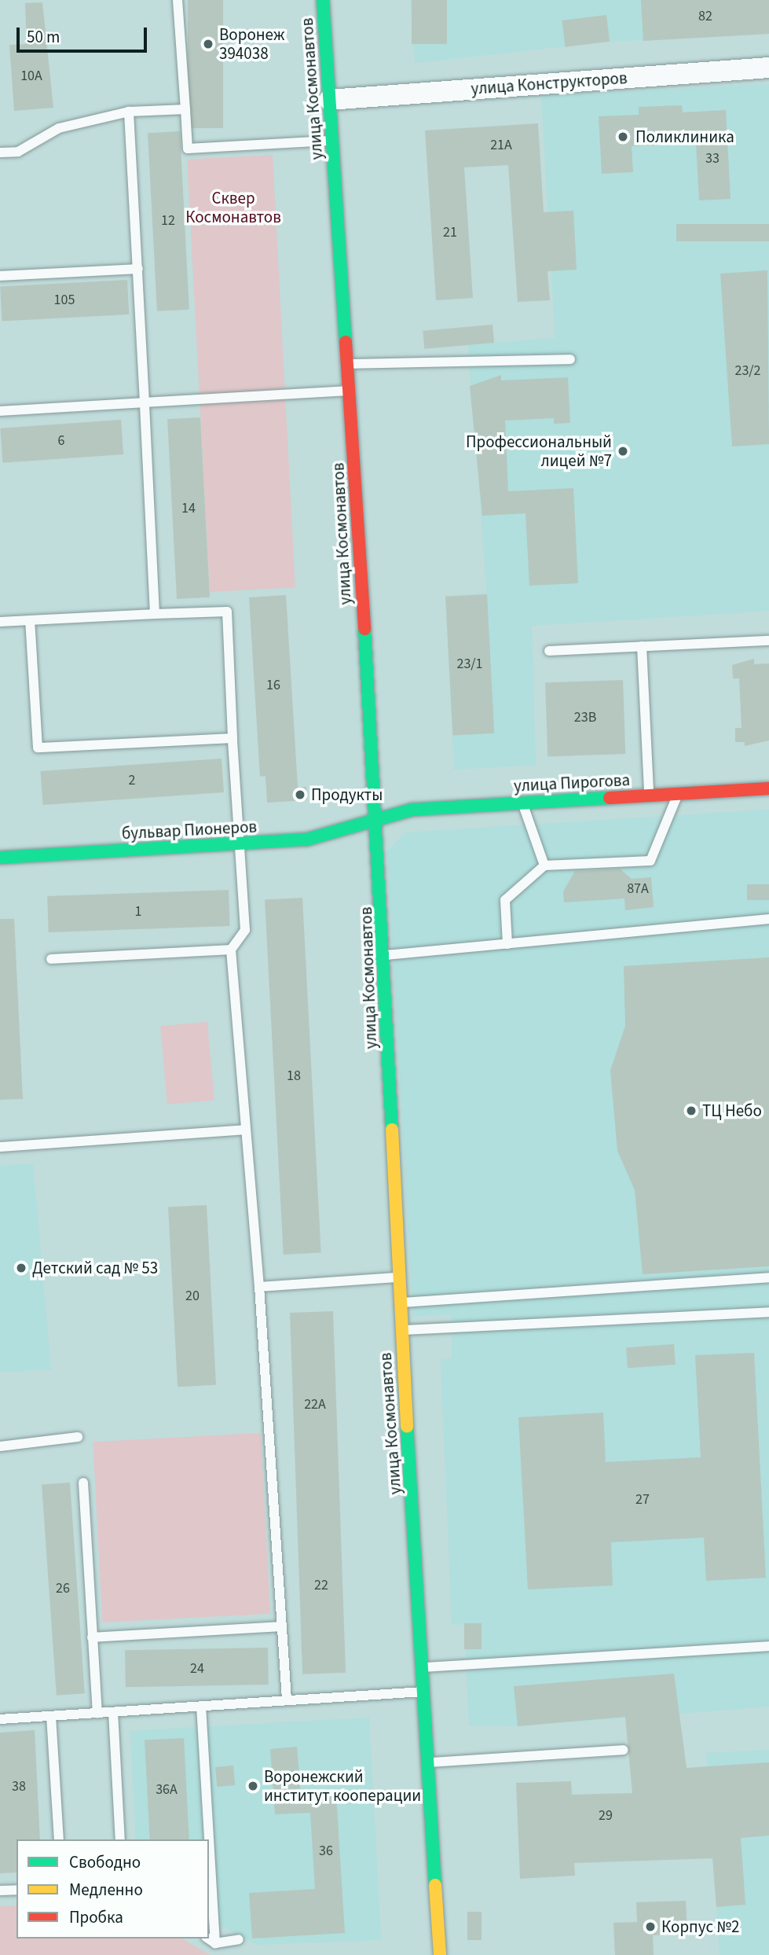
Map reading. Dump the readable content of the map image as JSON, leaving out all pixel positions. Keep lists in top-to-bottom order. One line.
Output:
{"streets":{"main road":["улица Космонавтов","улица Пирогова","бульвар Пионеров"],"street":["улица Конструкторов"]},"crossings":[["улица Конструкторов","улица Космонавтов"],["улица Космонавтов","улица Пирогова"],["улица Космонавтов","бульвар Пионеров"],["улица Пирогова","бульвар Пионеров"]],"parks":["Сквер Космонавтов"],"places":["Воронеж 394038","Поликлиника","Профессиональный лицей №7","Продукты","ТЦ Небо","Детский сад № 53","Воронежский институт кооперации","Корпус №2"],"house_numbers":["82","10А","21А","33","12","21","105","23/2","6","14","23/1","16","23В","2","87А","1","18","20","22А","27","22","26","24","38","36А","29","36"],"legend":["Свободно","Медленно","Пробка"],"scale_bar":"50 m"}
